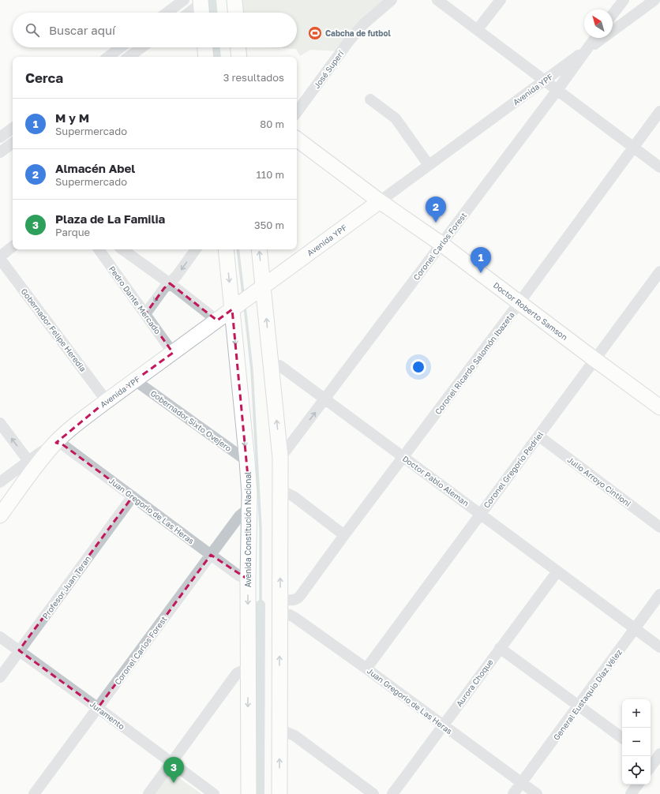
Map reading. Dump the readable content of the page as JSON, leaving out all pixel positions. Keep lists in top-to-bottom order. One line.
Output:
{"streets":{"main road":["Avenida YPF","Doctor Roberto Samson","Avenida Constitución Nacional"],"street":["José Superí","Coronel Carlos Forest","Pedro Dante Mercado","Gobernador Felipe Heredia","Coronel Ricardo Salomón Ibazeta","Gobernador Sixto Ovejero","Coronel Gregorio Pedriel","Doctor Pablo Aleman","Julio Arroyo Cintioni","Juan Gregorio de Las Heras","Profesor Juan Teran","Aurora Choque","General Eustaquio Díaz Vélez","Juramento"]},"crossings":[["Avenida YPF","Coronel Carlos Forest"],["Avenida YPF","Pedro Dante Mercado"],["Avenida YPF","Doctor Roberto Samson"],["Avenida YPF","Gobernador Felipe Heredia"],["Avenida YPF","Gobernador Sixto Ovejero"],["Avenida YPF","Juan Gregorio de Las Heras"],["Avenida YPF","Avenida Constitución Nacional"],["Coronel Carlos Forest","Doctor Roberto Samson"],["Coronel Carlos Forest","Doctor Pablo Aleman"],["Coronel Carlos Forest","Juan Gregorio de Las Heras"],["Coronel Carlos Forest","Avenida Constitución Nacional"],["Coronel Carlos Forest","Juramento"],["Doctor Roberto Samson","Coronel Ricardo Salomón Ibazeta"],["Doctor Roberto Samson","Coronel Gregorio Pedriel"],["Coronel Ricardo Salomón Ibazeta","Doctor Pablo Aleman"],["Coronel Ricardo Salomón Ibazeta","Juan Gregorio de Las Heras"],["Gobernador Sixto Ovejero","Avenida Constitución Nacional"],["Coronel Gregorio Pedriel","Doctor Pablo Aleman"],["Coronel Gregorio Pedriel","Julio Arroyo Cintioni"],["Coronel Gregorio Pedriel","Juan Gregorio de Las Heras"],["Doctor Pablo Aleman","Aurora Choque"],["Doctor Pablo Aleman","General Eustaquio Díaz Vélez"],["Juan Gregorio de Las Heras","Avenida Constitución Nacional"],["Juan Gregorio de Las Heras","Profesor Juan Teran"],["Juan Gregorio de Las Heras","Aurora Choque"],["Juan Gregorio de Las Heras","General Eustaquio Díaz Vélez"],["Profesor Juan Teran","Juramento"]],"places":{"sports":["Cabcha de futbol"]},"north":"top left","page":{"search":"Buscar aquí","heading":["Cerca","3 resultados"],"list":[{"mark":"1","name":"M y M","note":"Supermercado","value":"80 m"},{"mark":"2","name":"Almacén Abel","note":"Supermercado","value":"110 m"},{"mark":"3","name":"Plaza de La Familia","note":"Parque","value":"350 m"}],"pins":["2","1","3"],"map_buttons":["+","−"]}}
